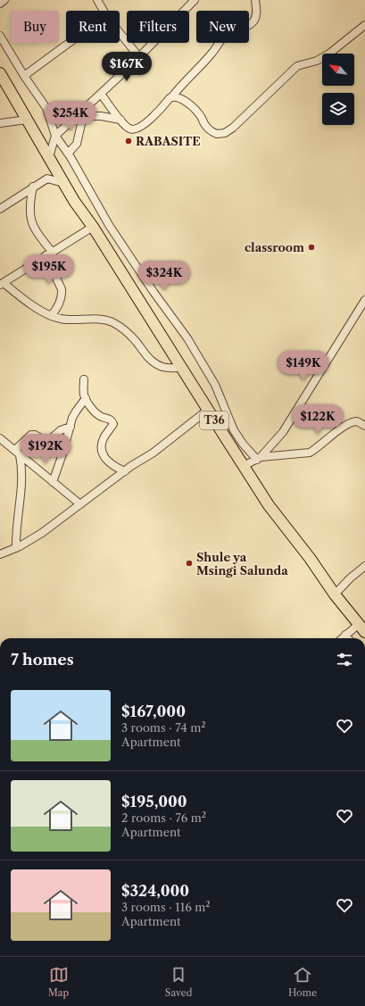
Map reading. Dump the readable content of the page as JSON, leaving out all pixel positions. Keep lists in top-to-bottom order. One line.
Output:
{"streets":{"highway":["T36"]},"places":["RABASITE","classroom","Shule ya Msingi Salunda"],"north":"top left","page":{"chip":["Buy","Rent","Filters","New"],"price":["$167K","$254K","$195K","$324K","$149K","$122K","$192K"],"heading":"7 homes","list":[{"name":"$167,000","note":"3 rooms · 74 m² · Apartment"},{"name":"$195,000","note":"2 rooms · 76 m² · Apartment"},{"name":"$324,000","note":"3 rooms · 116 m² · Apartment"}],"tabs":["Map","Saved","Home"]}}
